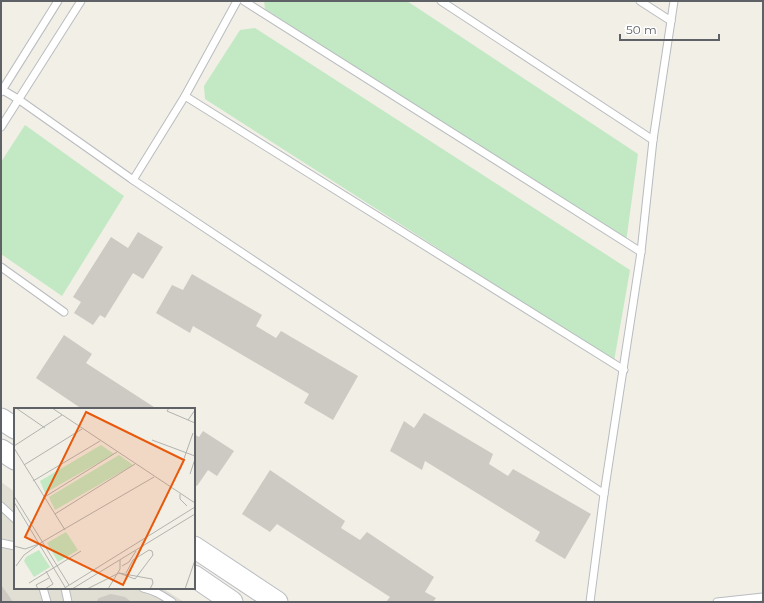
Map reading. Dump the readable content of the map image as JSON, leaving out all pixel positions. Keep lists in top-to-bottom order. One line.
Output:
{"scale_bar":"50 m"}
